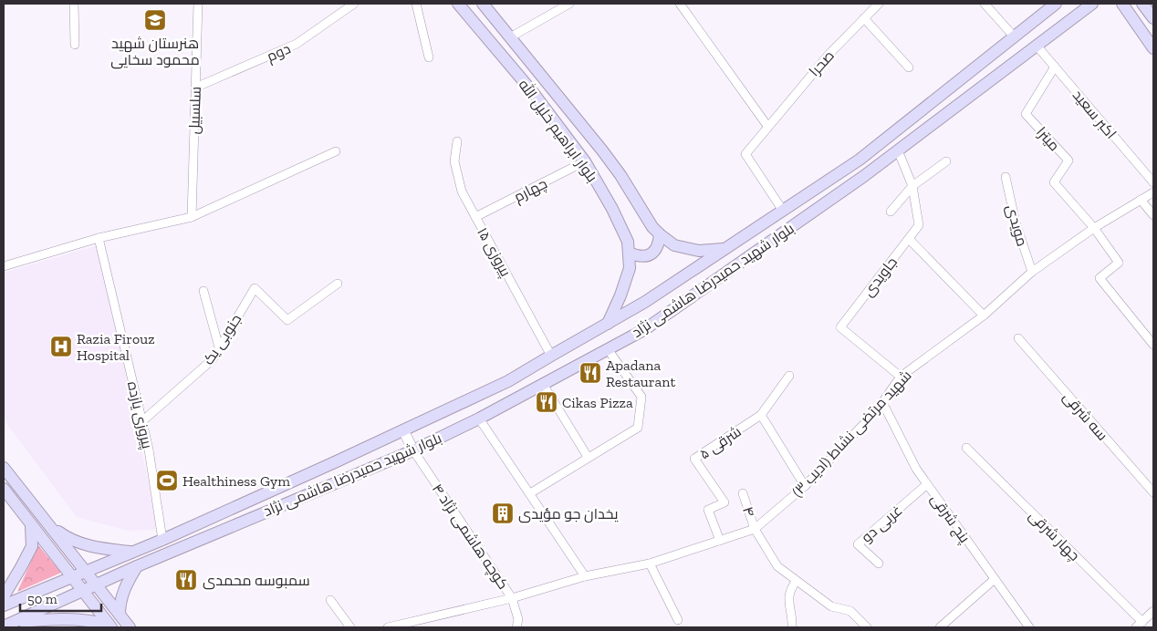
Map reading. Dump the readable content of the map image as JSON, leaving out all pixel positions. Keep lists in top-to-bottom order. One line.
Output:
{"streets":{"main road":["بلوار ابراهیم خلیل الله","بلوار شهید حمیدرضا هاشمی نژاد"],"street":["دوم","صحرا","سلسبیل","اکبر سعید","میترا","چهارم","مویدی","پیروزی ۱۵","جاویدی","جنوبی یک","پیروزی یازده","سه شرقی","شهید مرتضی نشاط (ادیب ۳)","۵ شرقی","۴","پنج شرقی","غربی دو","چهار شرقی","کوچه هاشمی نژاد ۴"]},"crossings":[["دوم","سلسبیل"],["صحرا","بلوار شهید حمیدرضا هاشمی نژاد"],["اکبر سعید","میترا"],["اکبر سعید","بلوار شهید حمیدرضا هاشمی نژاد"],["بلوار ابراهیم خلیل الله","چهارم"],["بلوار ابراهیم خلیل الله","بلوار شهید حمیدرضا هاشمی نژاد"],["میترا","شهید مرتضی نشاط (ادیب ۳)"],["چهارم","پیروزی ۱۵"],["مویدی","شهید مرتضی نشاط (ادیب ۳)"],["پیروزی ۱۵","بلوار شهید حمیدرضا هاشمی نژاد"],["جاویدی","بلوار شهید حمیدرضا هاشمی نژاد"],["جاویدی","شهید مرتضی نشاط (ادیب ۳)"],["بلوار شهید حمیدرضا هاشمی نژاد","پیروزی یازده"],["بلوار شهید حمیدرضا هاشمی نژاد","کوچه هاشمی نژاد ۴"],["جنوبی یک","پیروزی یازده"],["شهید مرتضی نشاط (ادیب ۳)","۵ شرقی"],["شهید مرتضی نشاط (ادیب ۳)","۴"],["شهید مرتضی نشاط (ادیب ۳)","پنج شرقی"],["شهید مرتضی نشاط (ادیب ۳)","کوچه هاشمی نژاد ۴"],["پنج شرقی","غربی دو"]],"places":{"school or university":["هنرستان شهید محمود سخایی"],"hospital":["Razia Firouz Hospital"],"restaurant":["Apadana Restaurant","Cikas Pizza","سمبوسه محمدی"],"sports":["Healthiness Gym"],"building":["یخدان جو مؤیدی"]},"scale_bar":"50 m"}
